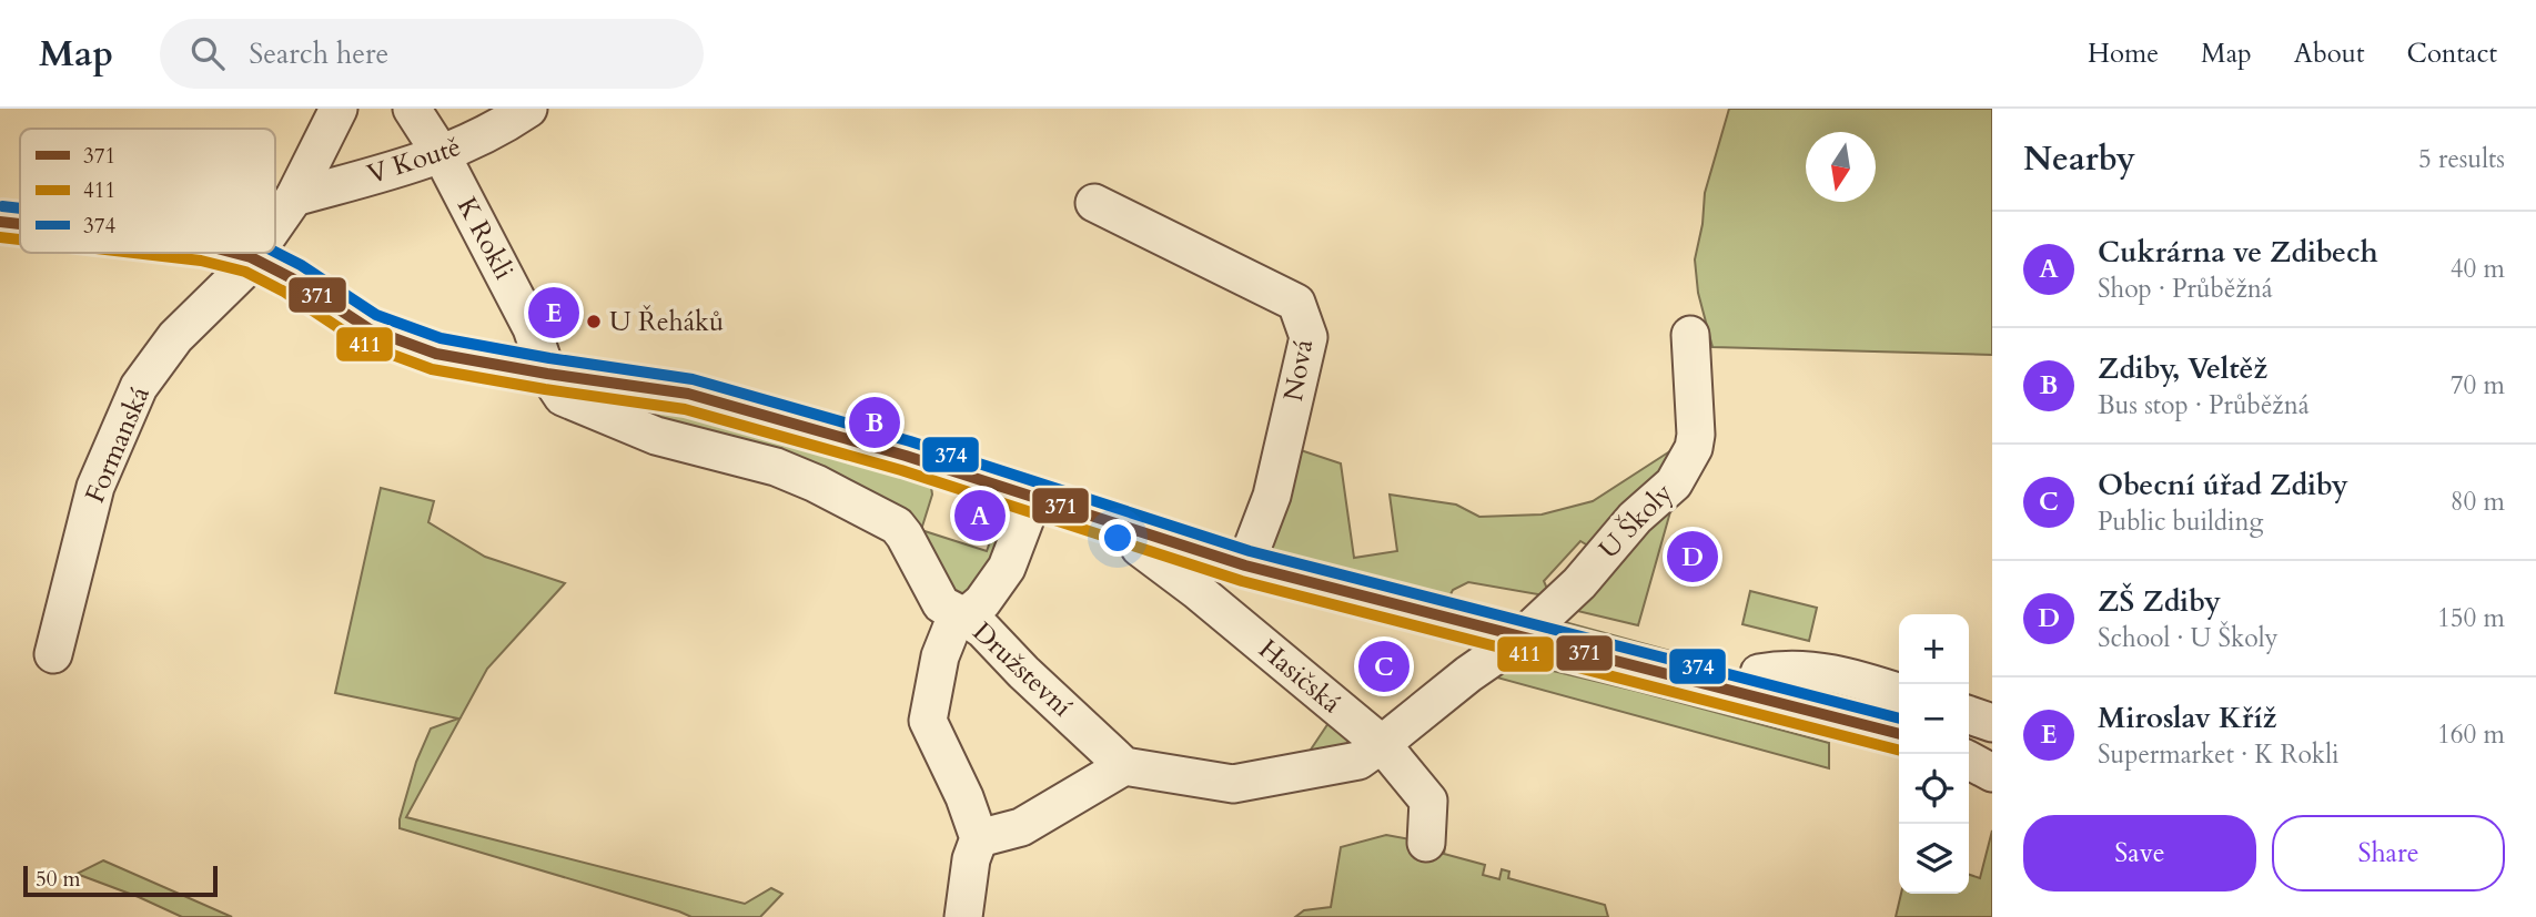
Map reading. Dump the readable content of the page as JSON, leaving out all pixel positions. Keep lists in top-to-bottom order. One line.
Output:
{"streets":{"street":["V Koutě","K Rokli","Nová","Formanská","U Školy","Družstevní","Hasičská"]},"crossings":[["V Koutě","K Rokli"],["V Koutě","Formanská"],["K Rokli","Družstevní"]],"places":["U Řeháků"],"lines":["transit line 374","transit line 371","transit line 411"],"legend":["371","411","374"],"scale_bar":"50 m","north":"bottom","page":{"header":"Map","search":"Search here","nav":["Home","Map","About","Contact"],"heading":["Nearby","5 results"],"list":[{"mark":"A","name":"Cukrárna ve Zdibech","note":"Shop · Průběžná","value":"40 m"},{"mark":"B","name":"Zdiby, Veltěž","note":"Bus stop · Průběžná","value":"70 m"},{"mark":"C","name":"Obecní úřad Zdiby","note":"Public building","value":"80 m"},{"mark":"D","name":"ZŠ Zdiby","note":"School · U Školy","value":"150 m"},{"mark":"E","name":"Miroslav Kříž","note":"Supermarket · K Rokli","value":"160 m"}],"pins":["E","B","A","D","C"],"map_buttons":["+","−"],"buttons":["Save","Share"],"scale":"50 m"}}
